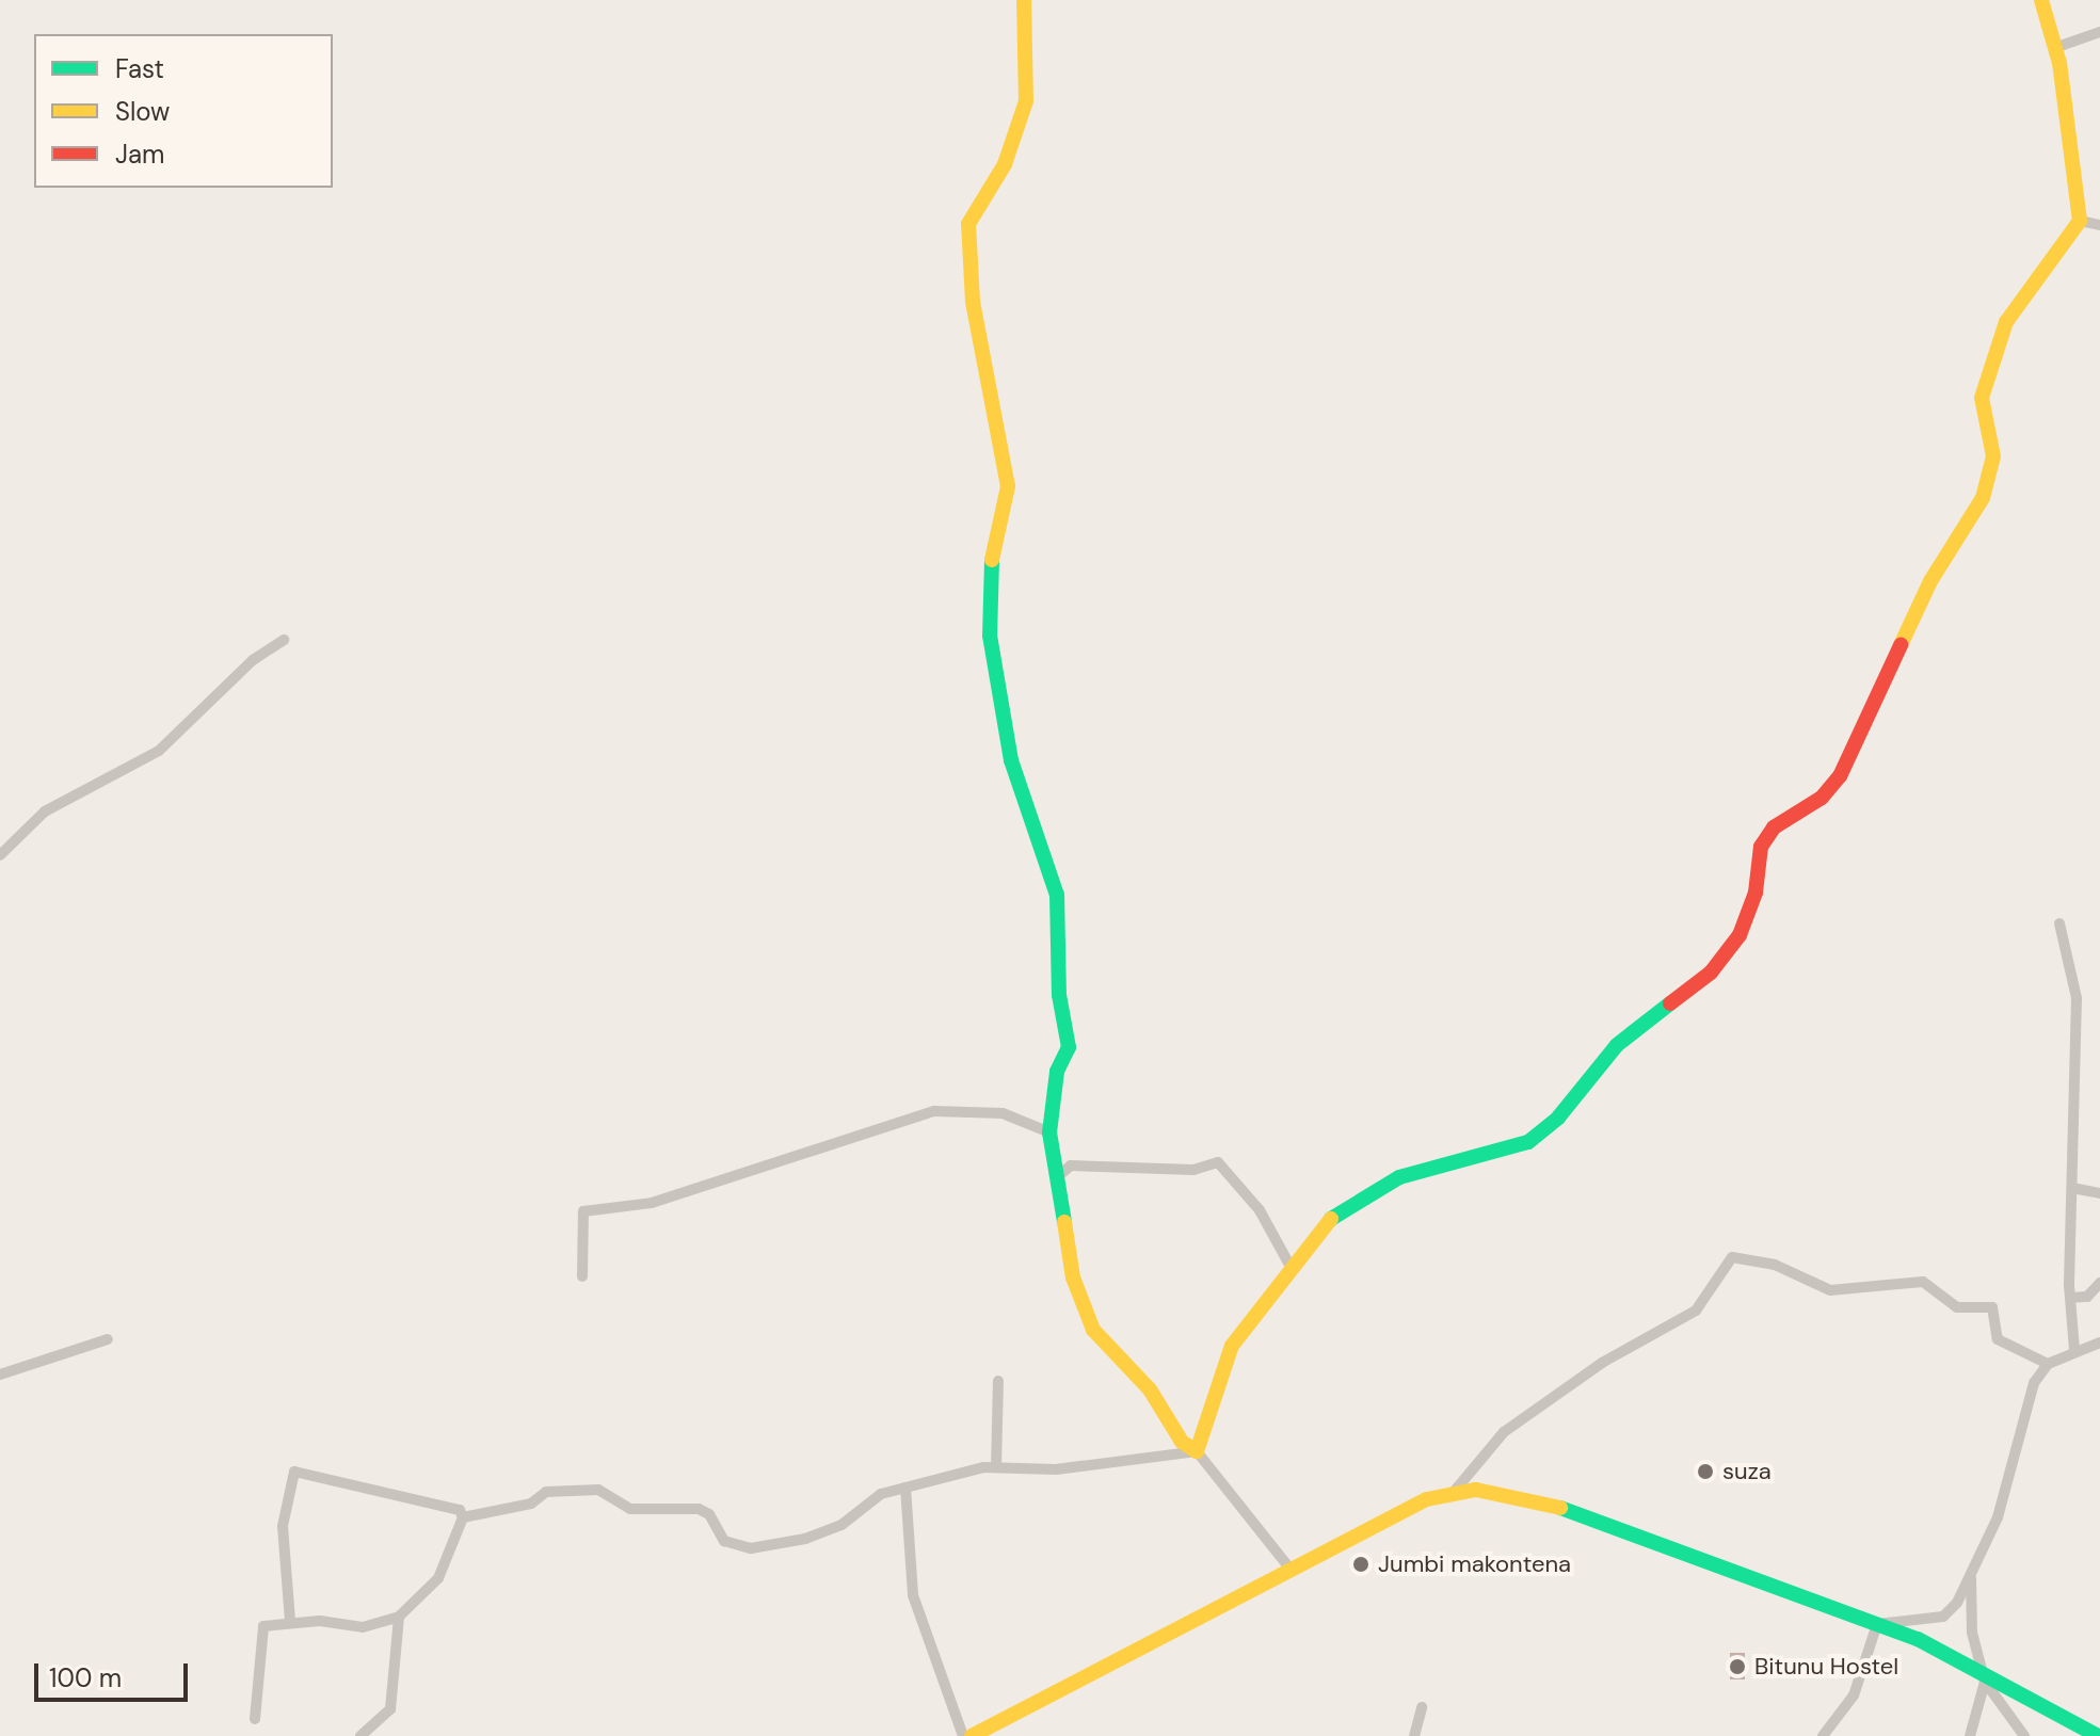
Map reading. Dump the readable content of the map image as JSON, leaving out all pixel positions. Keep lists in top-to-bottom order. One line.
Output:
{"places":["suza","Jumbi makontena","Bitunu Hostel"],"legend":["Fast","Slow","Jam"],"scale_bar":"100 m"}
